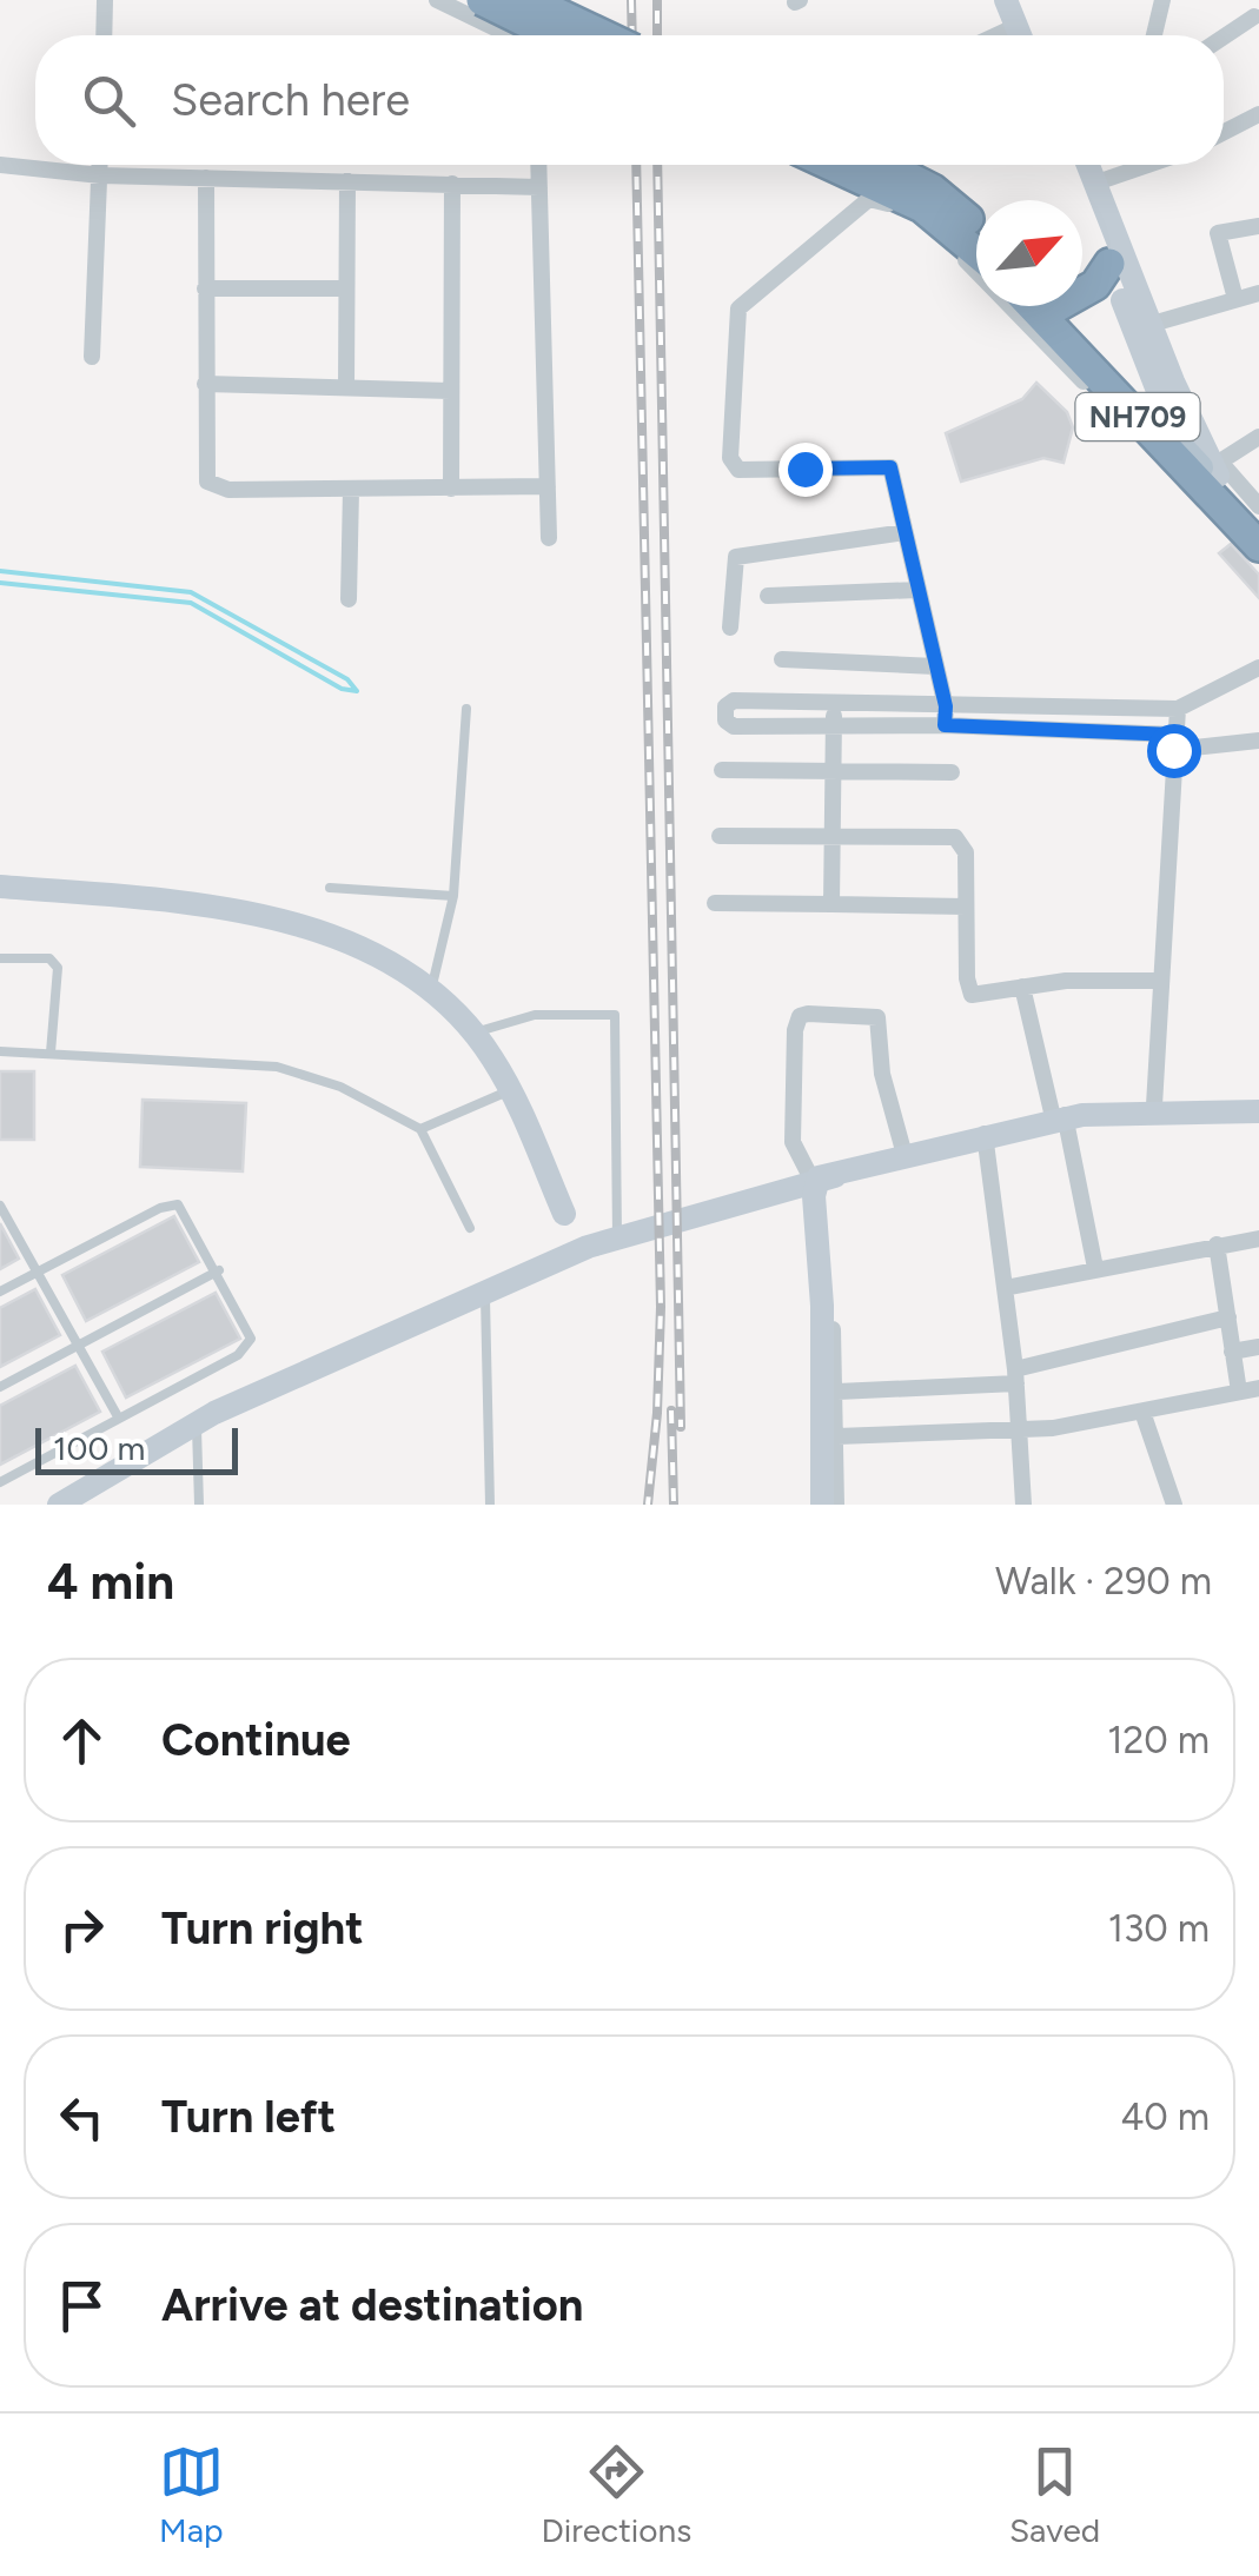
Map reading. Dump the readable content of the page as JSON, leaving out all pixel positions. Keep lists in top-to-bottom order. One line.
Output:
{"streets":{"highway":["NH709"]},"scale_bar":"100 m","north":"top right","page":{"search":"Search here","scale":"100 m","heading":["4 min","Walk · 290 m"],"list":[["Continue","120 m"],["Turn right","130 m"],["Turn left","40 m"],"Arrive at destination"],"nav":["Map","Directions","Saved"]}}
